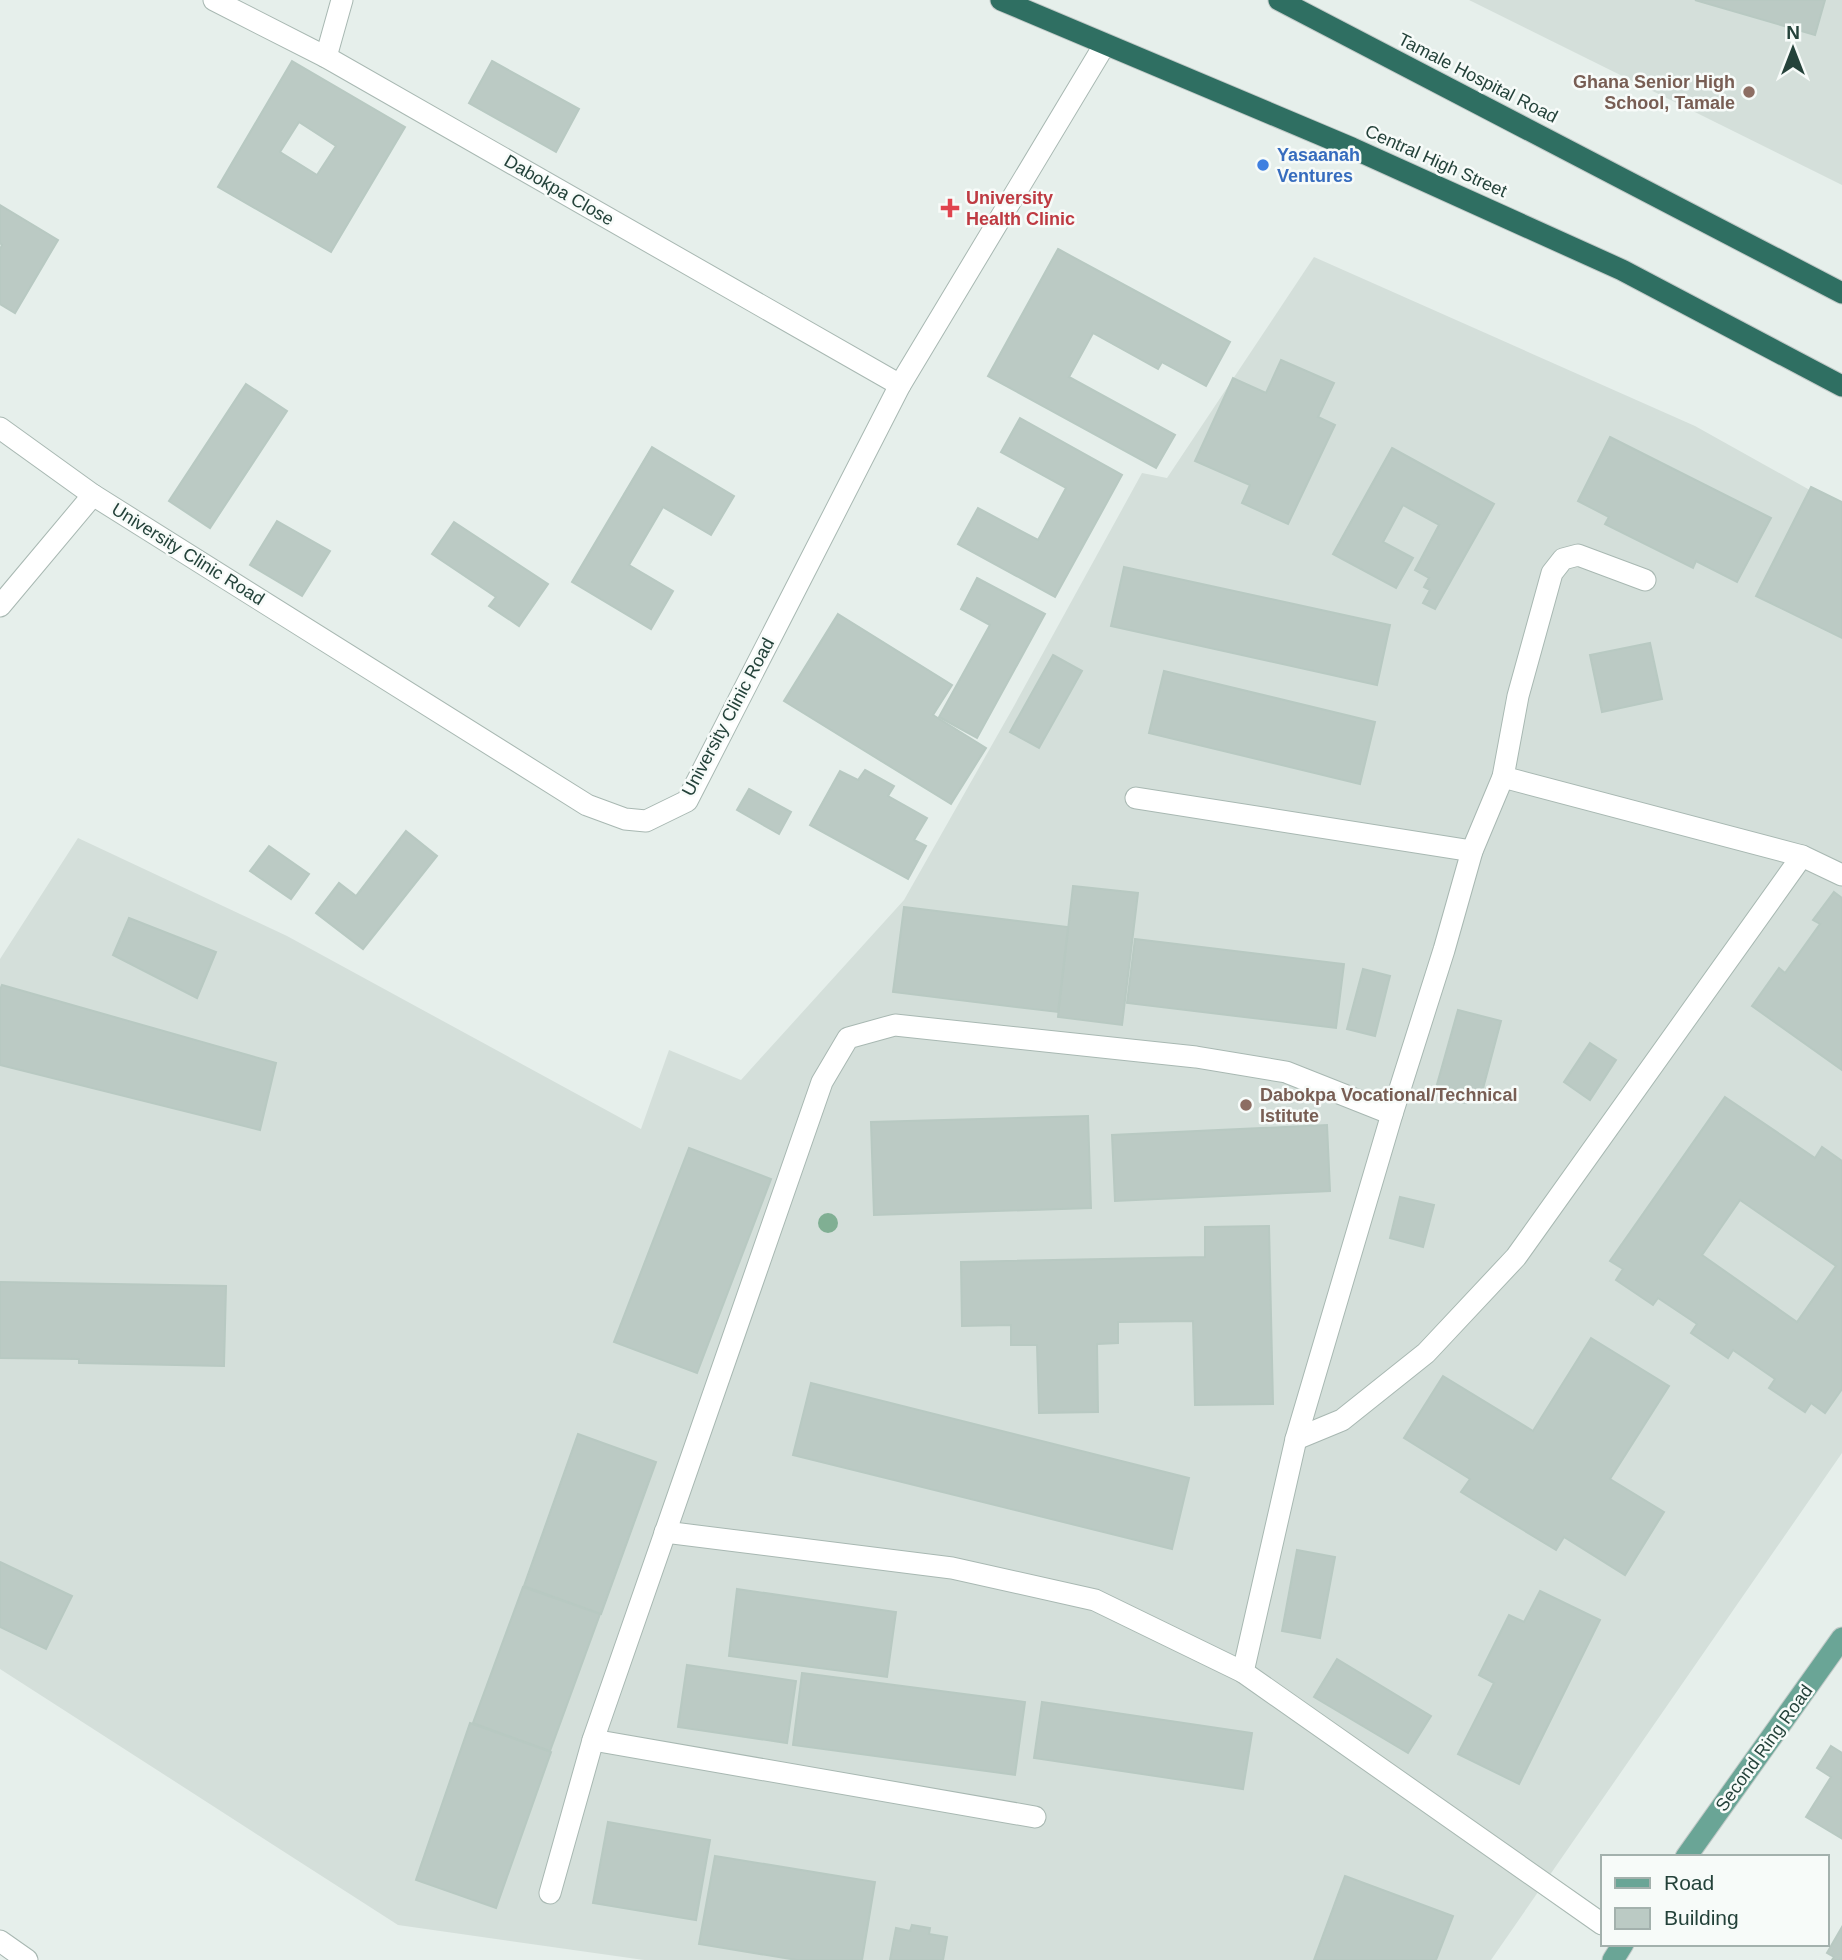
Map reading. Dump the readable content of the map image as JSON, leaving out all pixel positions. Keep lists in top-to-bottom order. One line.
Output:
{"streets":{"highway":["Tamale Hospital Road","Central High Street"],"main road":["Second Ring Road"],"street":["Dabokpa Close","University Clinic Road"]},"crossings":[["Central High Street","University Clinic Road"],["Dabokpa Close","University Clinic Road"]],"places":{"other":["Ghana Senior High School, Tamale","Yasaanah Ventures","Dabokpa Vocational/Technical Istitute"],"health":["University Health Clinic"]},"legend":["Road","Building"],"north":"top"}
